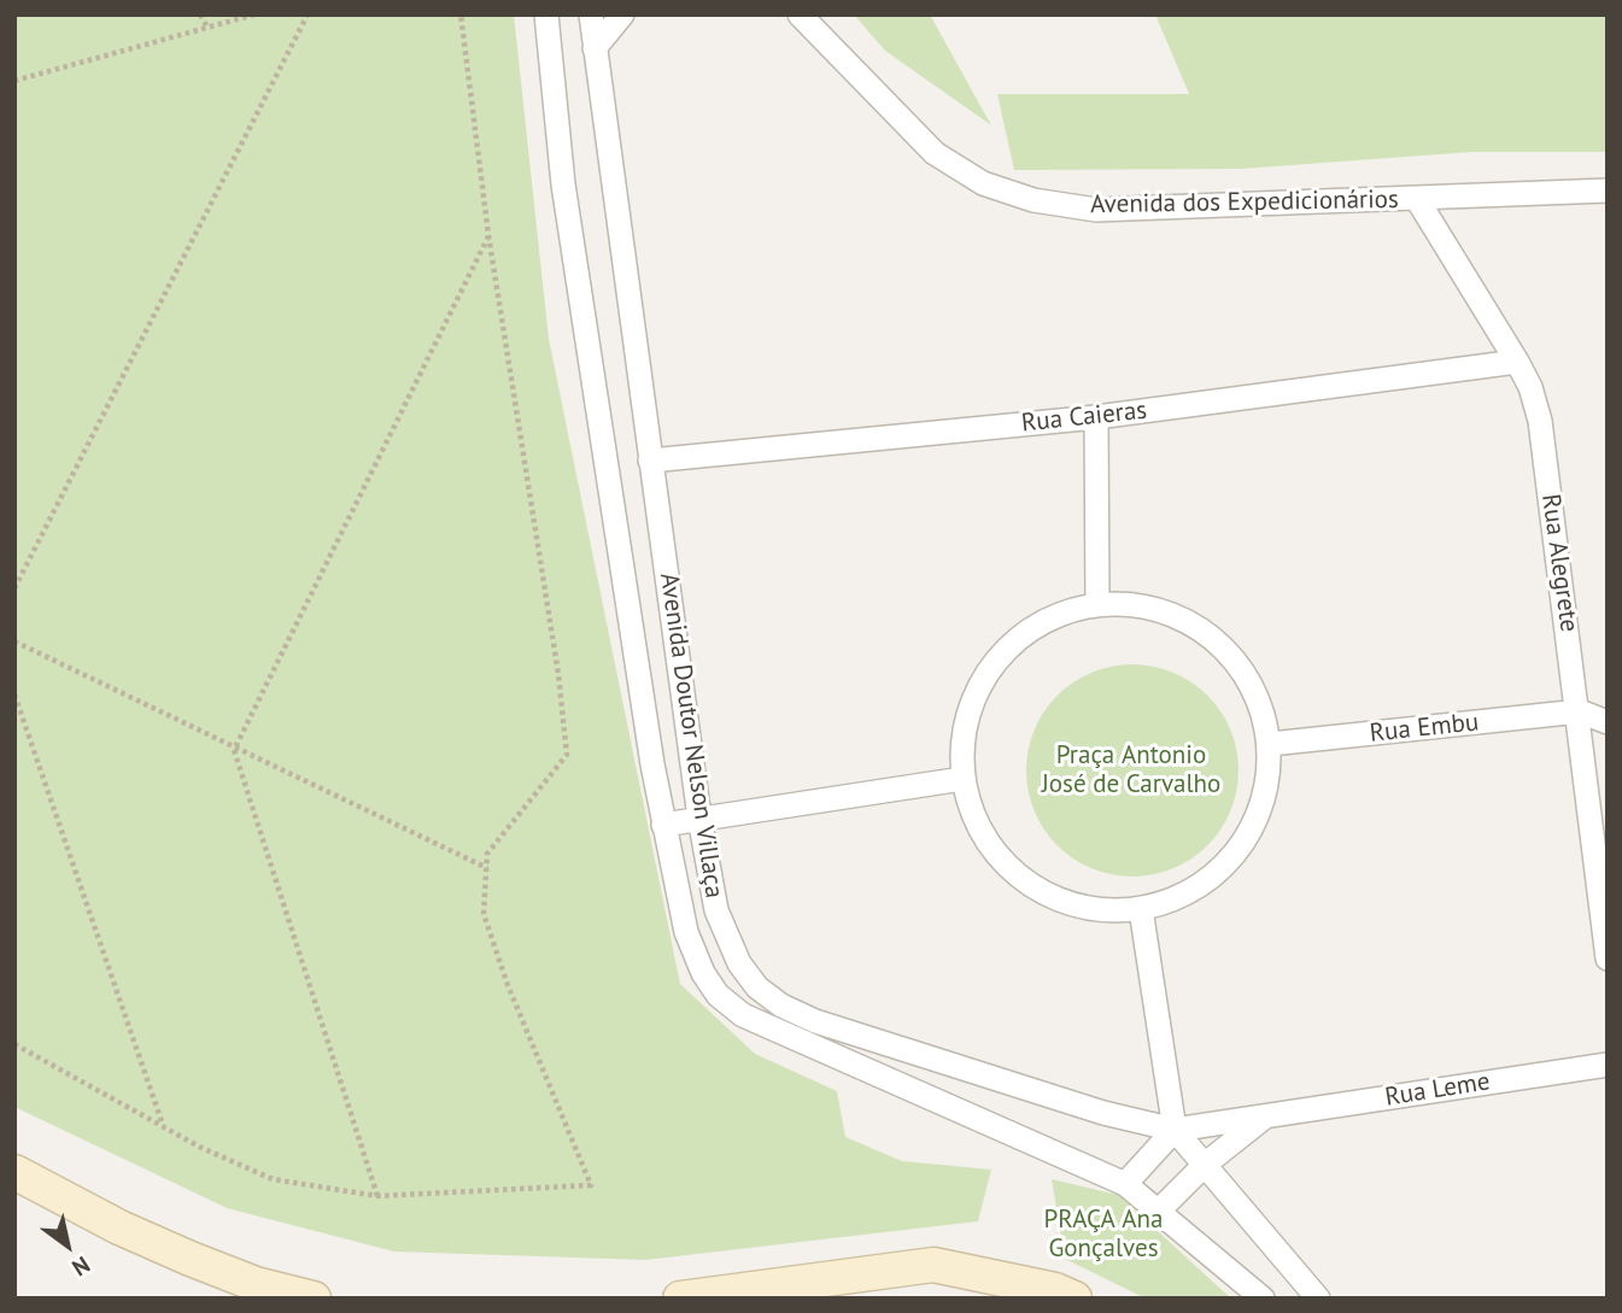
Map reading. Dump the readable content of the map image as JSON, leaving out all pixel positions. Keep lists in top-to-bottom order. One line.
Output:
{"streets":{"street":["Avenida dos Expedicionários","Rua Caieras","Rua Alegrete","Rua Embu","Avenida Doutor Nelson Villaça","Rua Leme"]},"crossings":[["Avenida dos Expedicionários","Rua Alegrete"],["Rua Caieras","Rua Alegrete"],["Rua Caieras","Avenida Doutor Nelson Villaça"],["Rua Alegrete","Rua Embu"],["Avenida Doutor Nelson Villaça","Rua Leme"]],"parks":["Praça Antonio José de Carvalho","PRAÇA Ana Gonçalves"],"north":"bottom right"}
